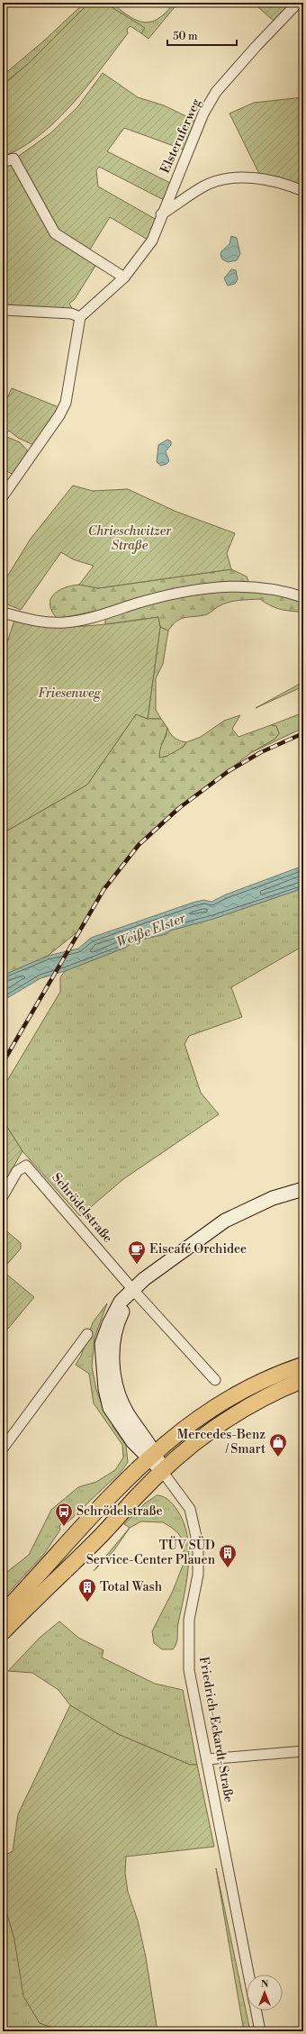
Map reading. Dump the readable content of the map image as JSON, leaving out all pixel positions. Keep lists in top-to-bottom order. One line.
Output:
{"streets":{"street":["Elsteruferweg","Schrödelstraße","Friedrich-Eckardt-Straße"]},"water":["Weiße Elster"],"parks":["Chrieschwitzer Straße","Friesenweg"],"places":{"cafe":["Eiscafé Orchidee"],"shop":["Mercedes-Benz / Smart"],"bus stop":["Schrödelstraße"],"building":["TÜV SÜD Service-Center Plauen","Total Wash"]},"scale_bar":"50 m","north":"top"}
